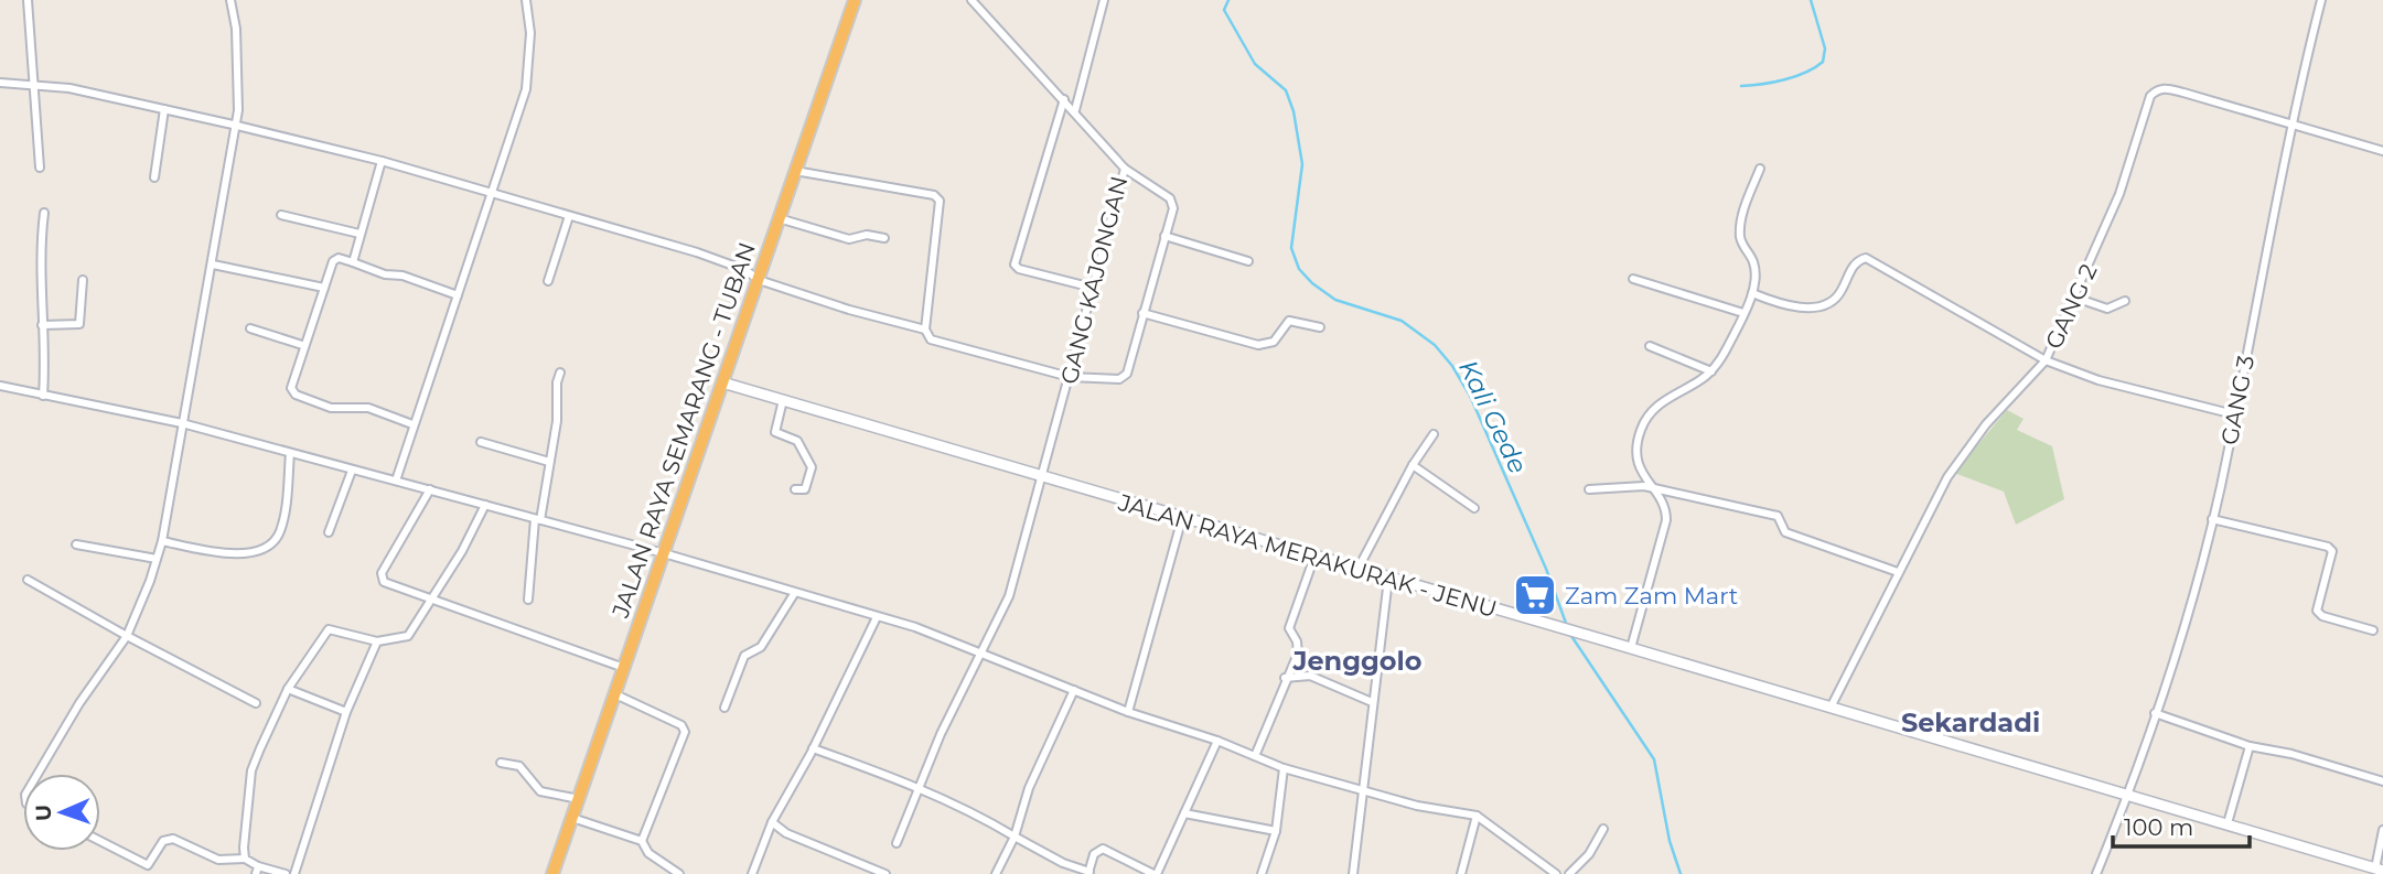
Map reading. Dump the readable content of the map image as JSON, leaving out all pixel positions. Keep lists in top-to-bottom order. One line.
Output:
{"streets":{"highway":["JALAN RAYA SEMARANG - TUBAN"],"main road":["JALAN RAYA MERAKURAK - JENU"],"street":["GANG KAJONGAN","GANG 2","GANG 3"]},"crossings":[["GANG KAJONGAN","JALAN RAYA MERAKURAK - JENU"],["GANG 2","GANG 3"],["GANG 2","JALAN RAYA MERAKURAK - JENU"],["GANG 3","JALAN RAYA MERAKURAK - JENU"],["JALAN RAYA SEMARANG - TUBAN","JALAN RAYA MERAKURAK - JENU"]],"districts":["Jenggolo","Sekardadi"],"water":["Kali Gede"],"places":{"supermarket":["Zam Zam Mart"]},"scale_bar":"100 m","north":"left"}
